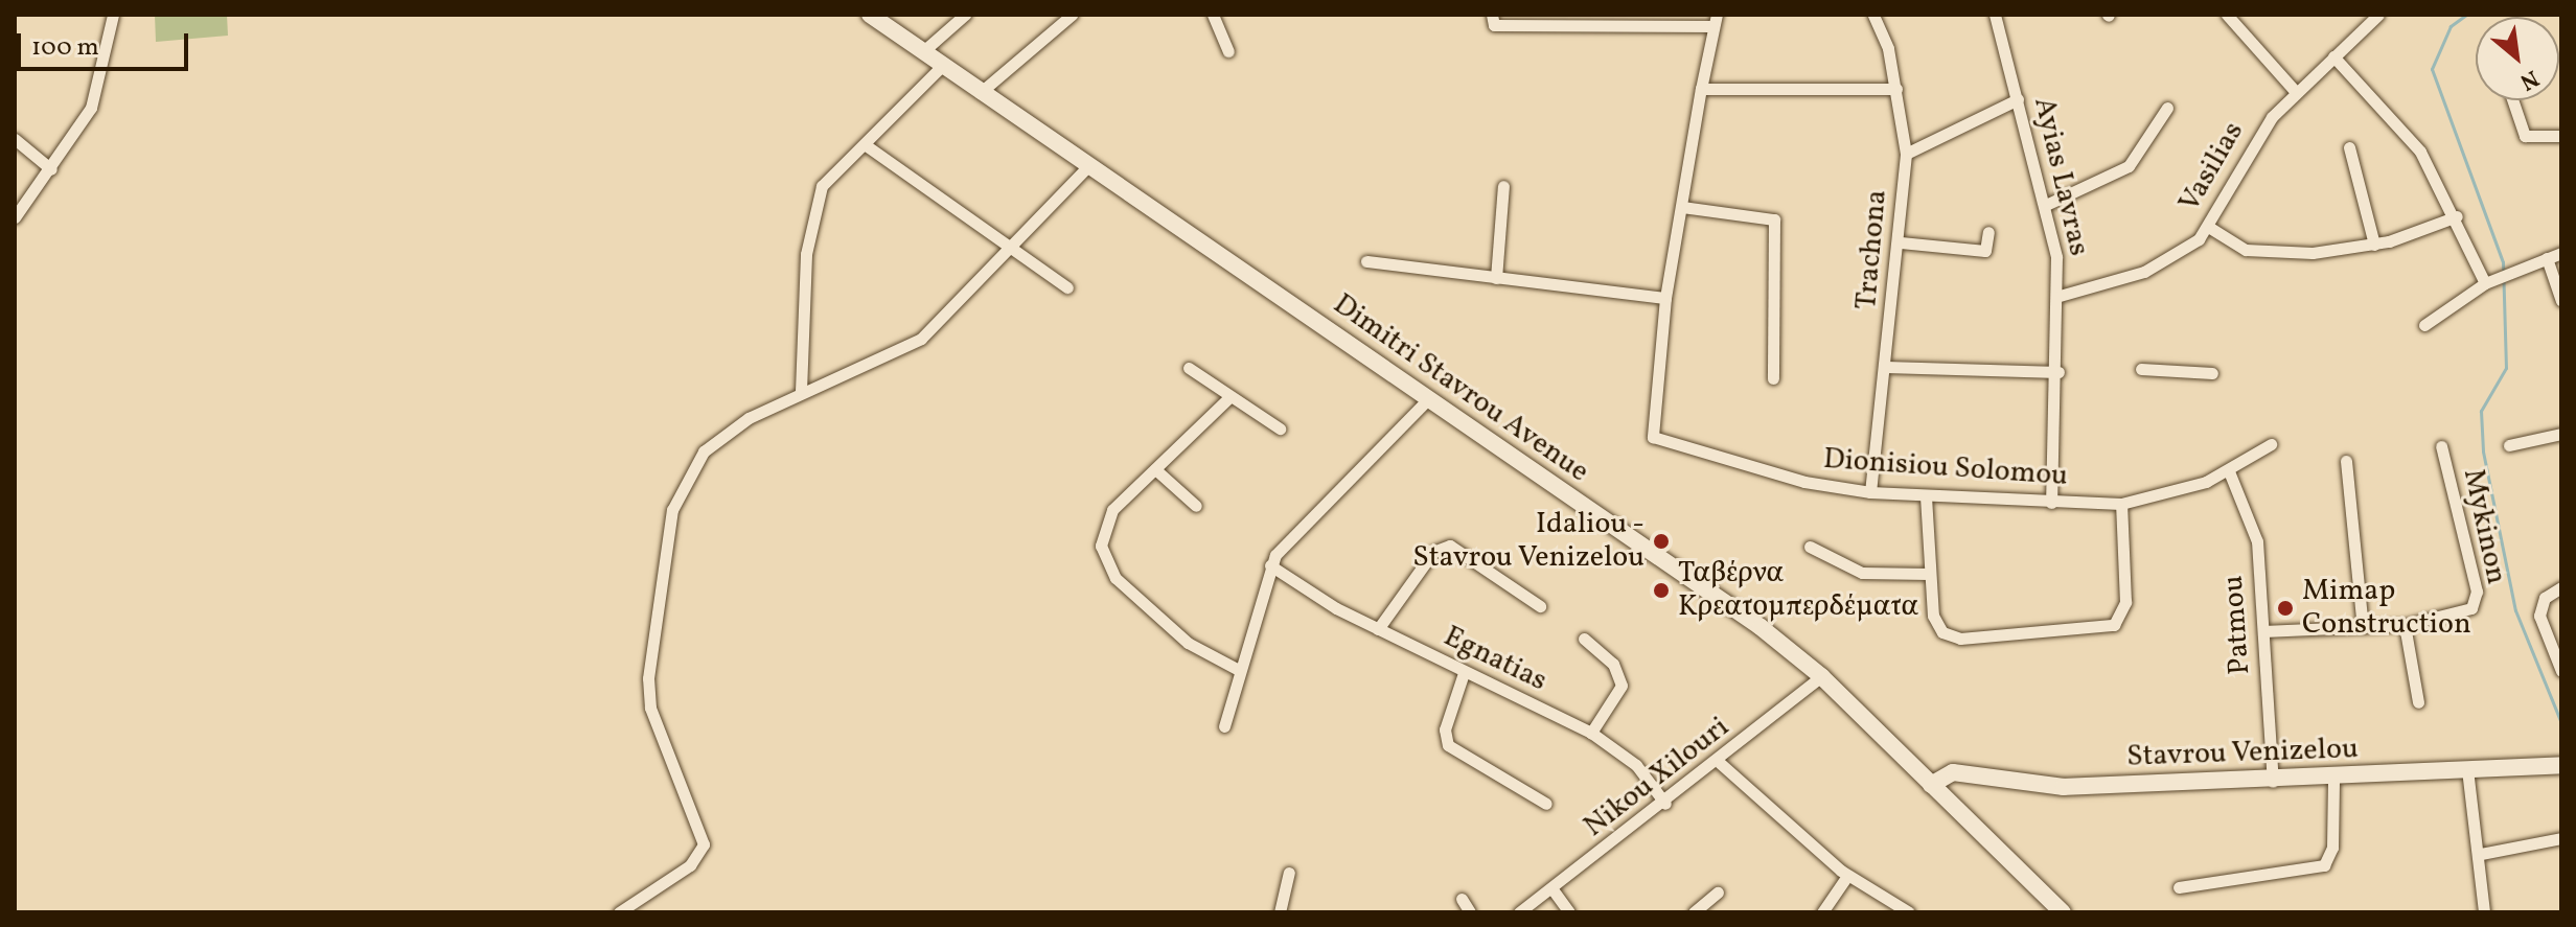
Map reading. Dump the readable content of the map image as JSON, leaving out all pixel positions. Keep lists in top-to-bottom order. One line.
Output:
{"streets":{"main road":["Dimitri Stavrou Avenue","Stavrou Venizelou"],"street":["Vasilias","Ayias Lavras","Trachona","Dionisiou Solomou","Mykinon","Patmou","Egnatias","Nikou Xilouri"]},"crossings":[["Vasilias","Ayias Lavras"],["Ayias Lavras","Dionisiou Solomou"],["Trachona","Dionisiou Solomou"],["Dimitri Stavrou Avenue","Stavrou Venizelou"],["Dimitri Stavrou Avenue","Nikou Xilouri"],["Dionisiou Solomou","Patmou"],["Mykinon","Patmou"],["Patmou","Stavrou Venizelou"],["Egnatias","Nikou Xilouri"]],"places":["Idaliou - Stavrou Venizelou","Ταβέρνα Κρεατομπερδέματα","Mimap Construction"],"scale_bar":"100 m","north":"bottom right"}
